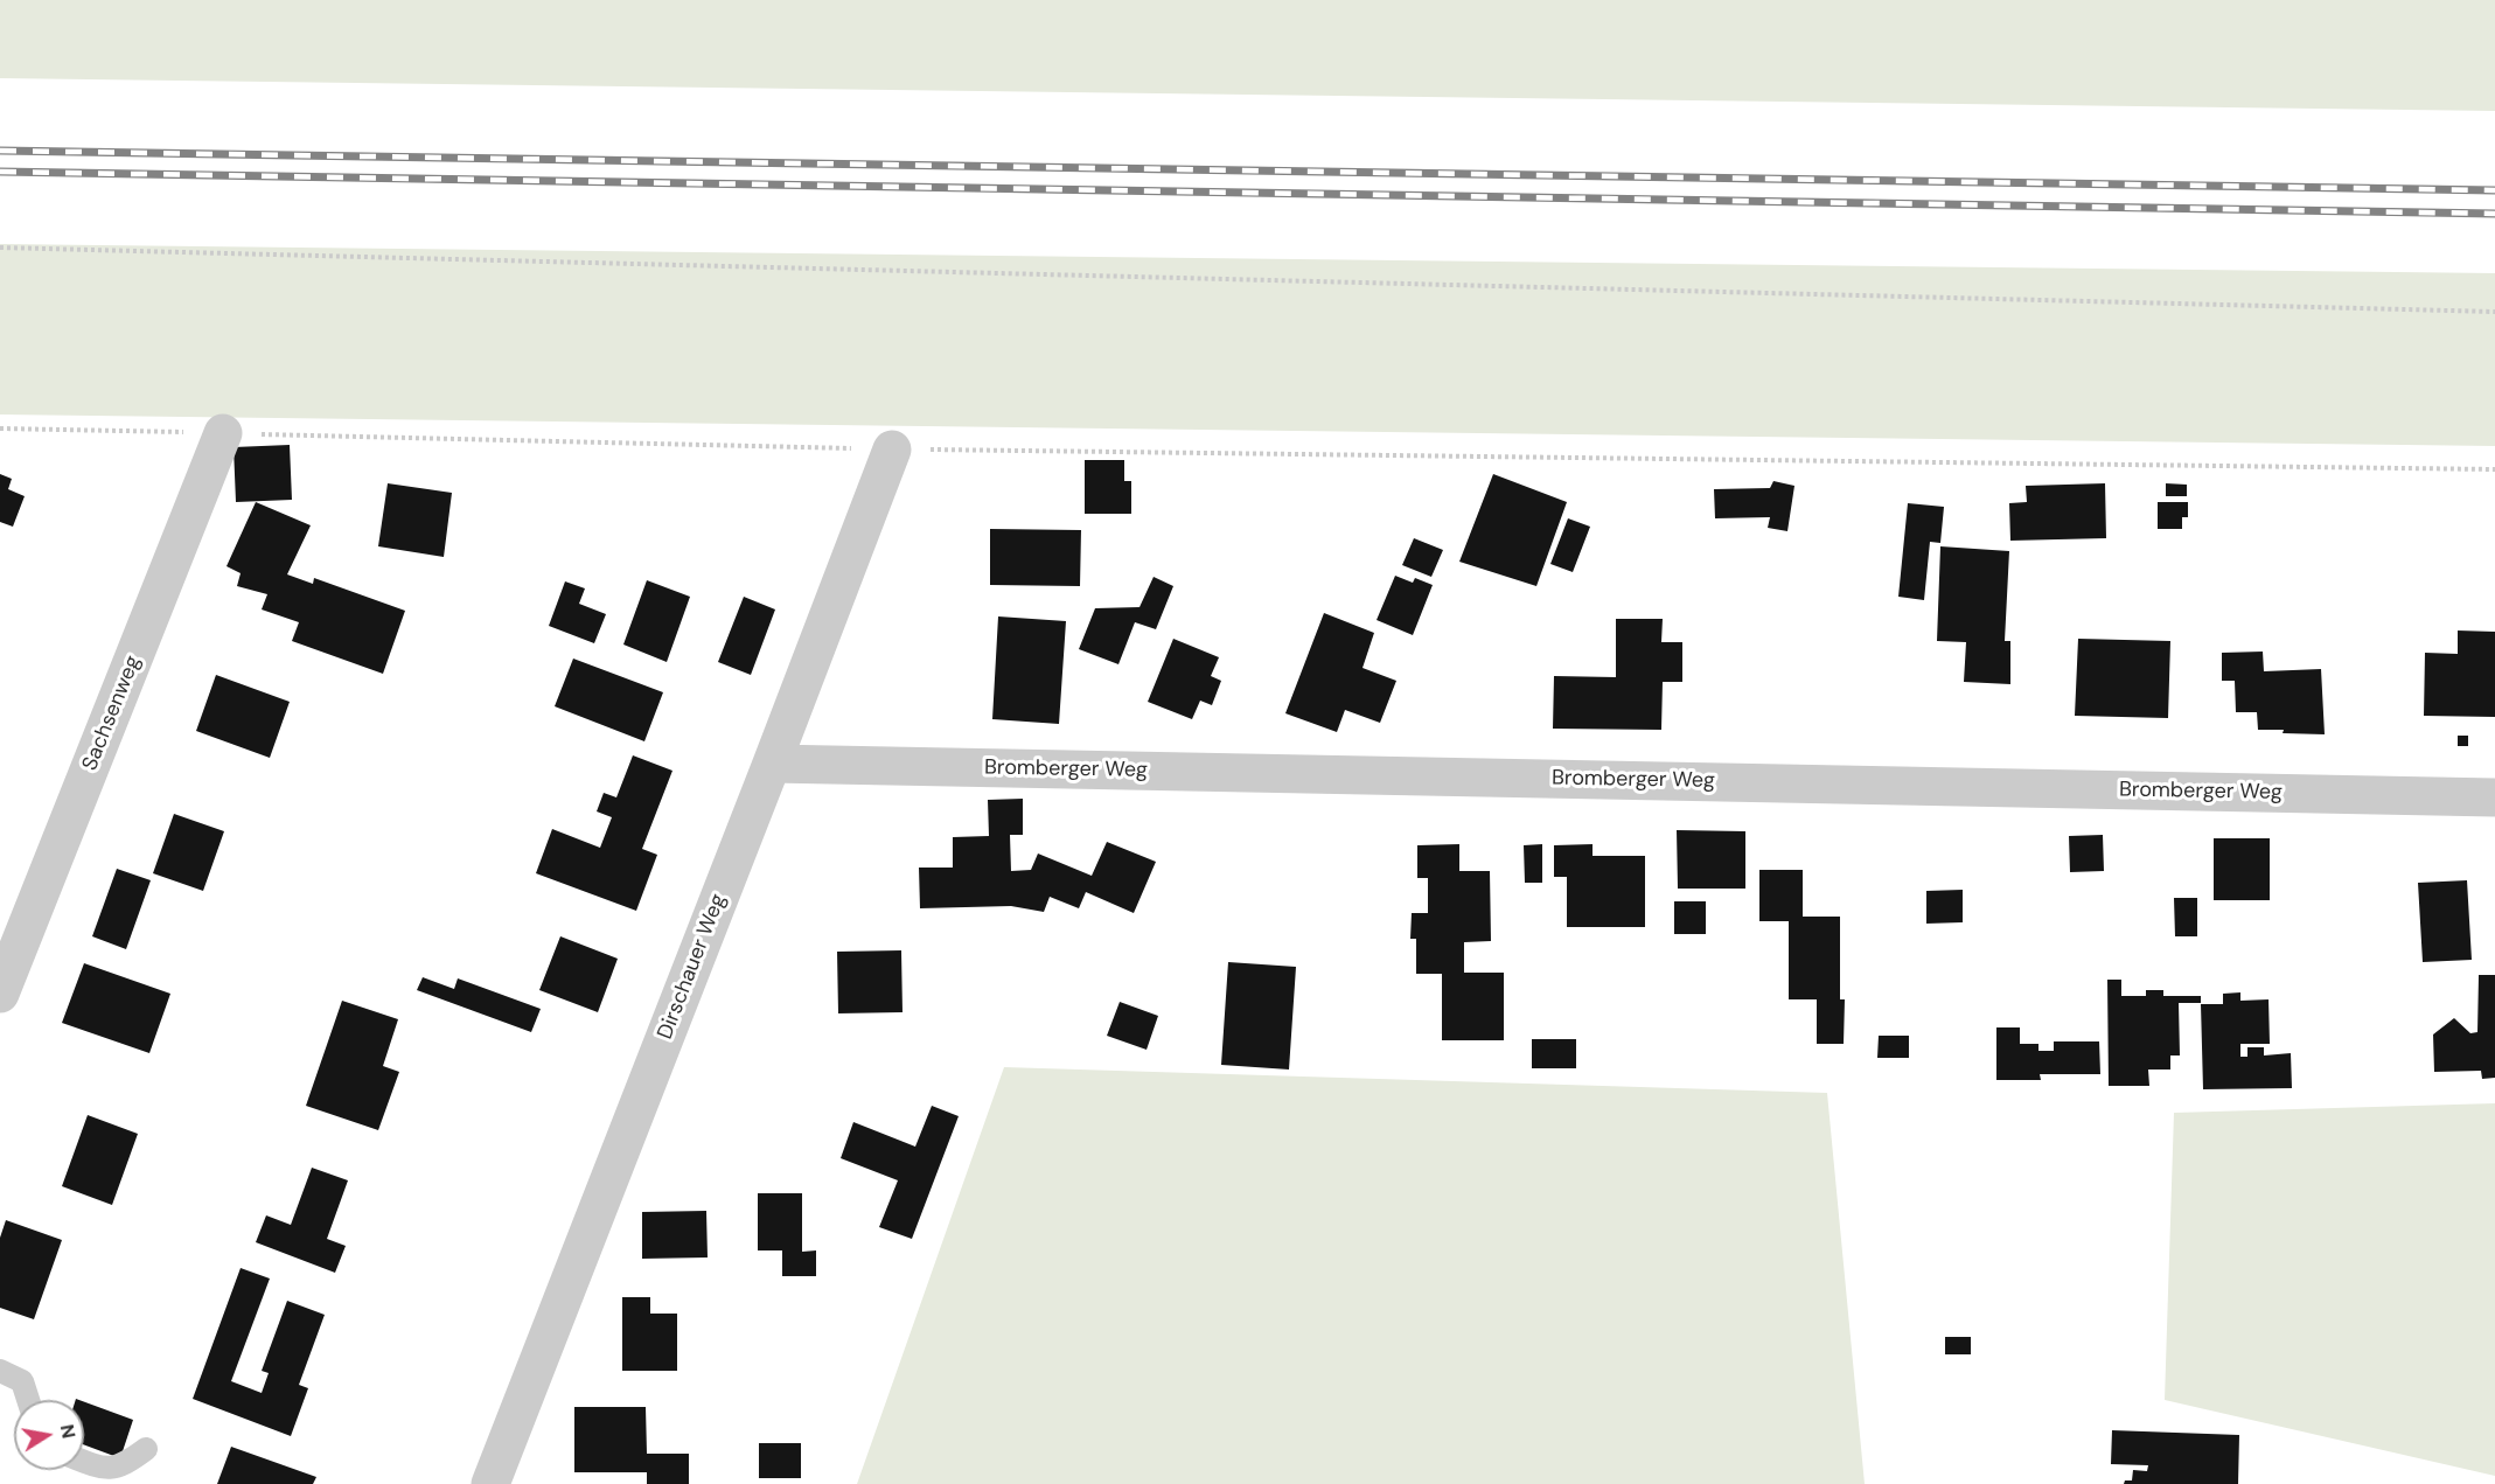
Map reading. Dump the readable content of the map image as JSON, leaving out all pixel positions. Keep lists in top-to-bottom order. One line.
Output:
{"streets":{"street":["Sachsenweg","Bromberger Weg","Dirschauer Weg"]},"crossings":[["Bromberger Weg","Dirschauer Weg"]],"north":"right"}
